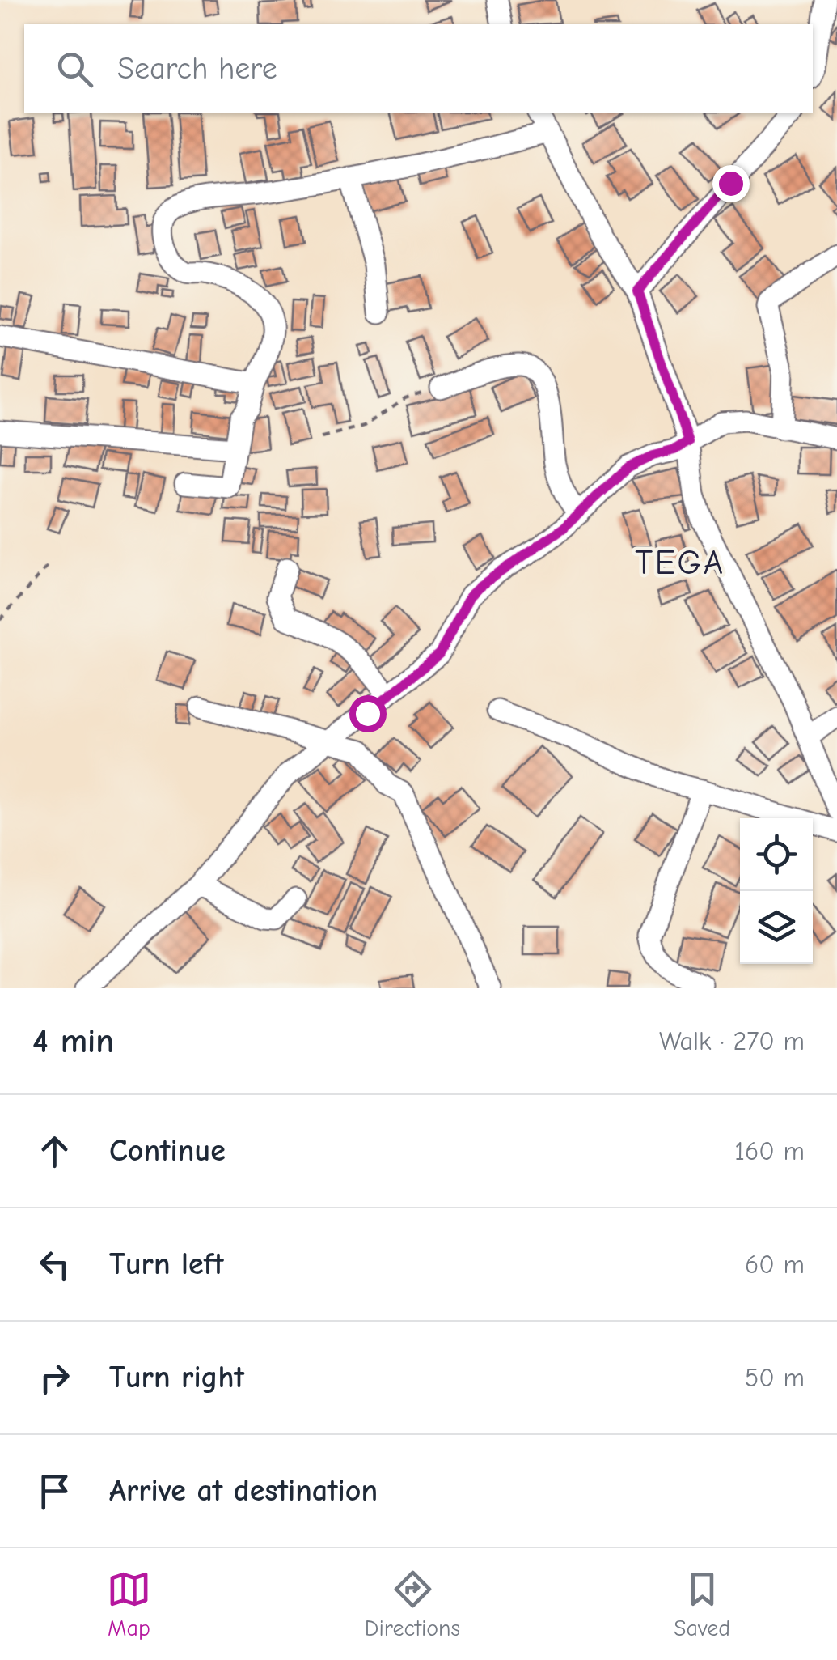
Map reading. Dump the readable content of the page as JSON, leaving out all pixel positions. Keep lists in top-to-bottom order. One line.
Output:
{"districts":["TEGA"],"page":{"search":"Search here","heading":["4 min","Walk · 270 m"],"list":[["Continue","160 m"],["Turn left","60 m"],["Turn right","50 m"],"Arrive at destination"],"nav":["Map","Directions","Saved"]}}
